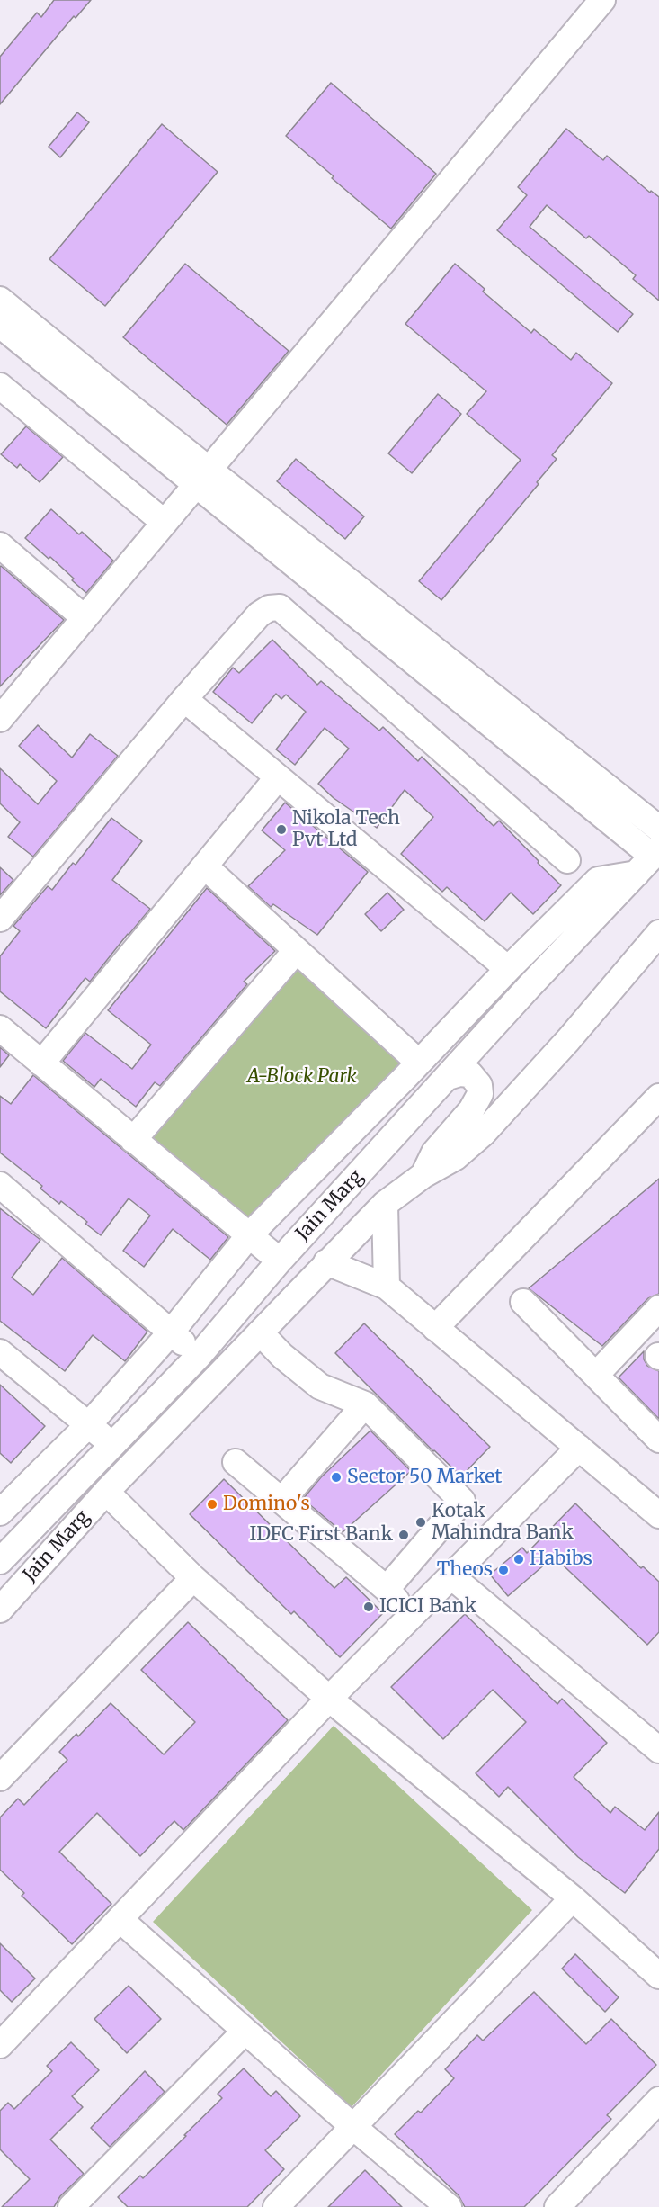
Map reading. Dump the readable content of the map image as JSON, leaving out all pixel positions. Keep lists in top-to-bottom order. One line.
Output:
{"streets":{"street":["Jain Marg"]},"parks":["A-Block Park"],"places":["Nikola Tech Pvt Ltd","Sector 50 Market","Domino's","Kotak Mahindra Bank","IDFC First Bank","Habibs","Theos","ICICI Bank"]}
